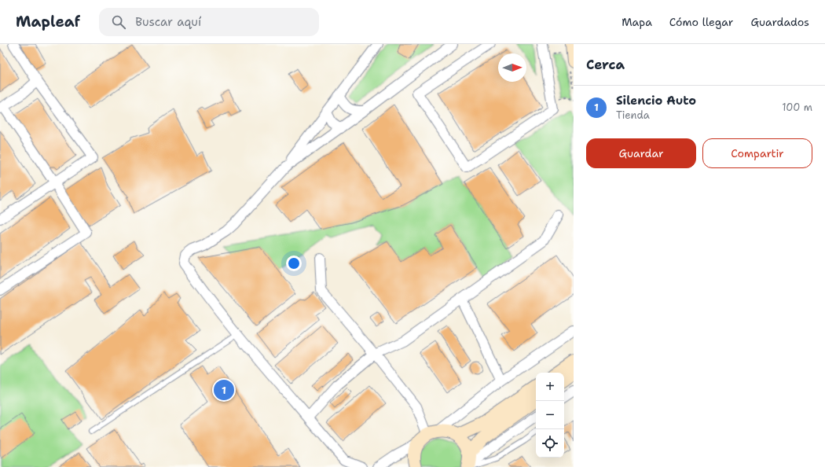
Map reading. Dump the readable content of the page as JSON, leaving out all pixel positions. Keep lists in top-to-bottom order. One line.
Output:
{"north":"right","page":{"header":"Mapleaf","search":"Buscar aquí","nav":["Mapa","Cómo llegar","Guardados"],"heading":"Cerca","list":[{"mark":"1","name":"Silencio Auto","note":"Tienda","value":"100 m"}],"buttons":["Guardar","Compartir"],"map_buttons":["+","−"],"pins":"1"}}
